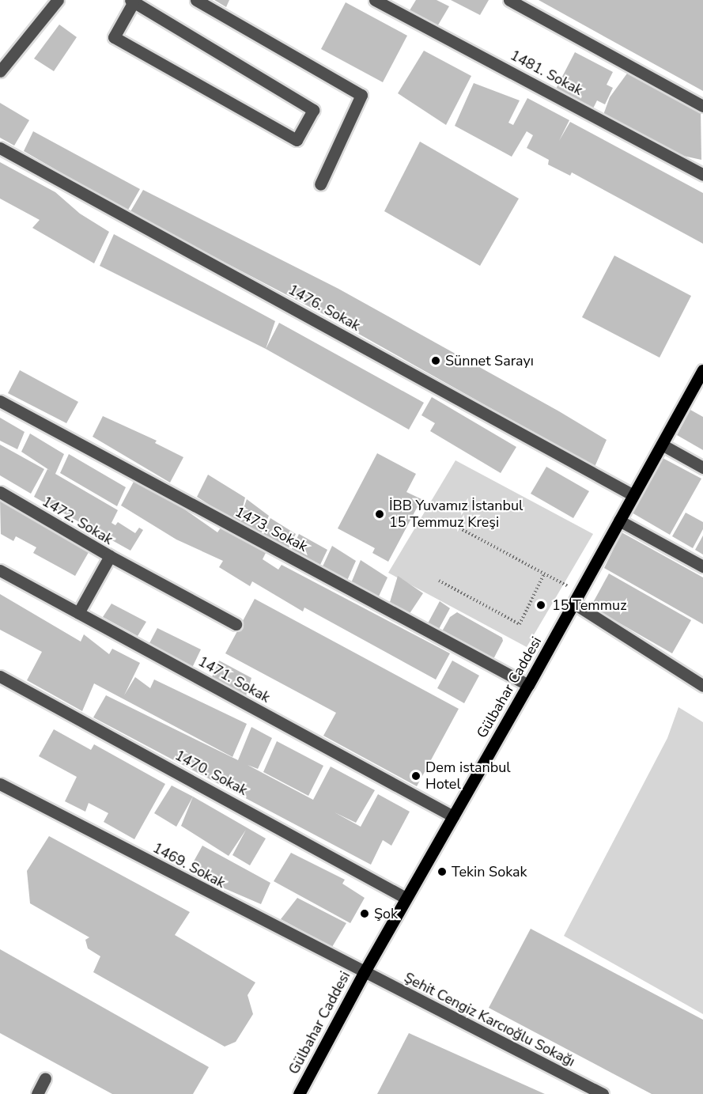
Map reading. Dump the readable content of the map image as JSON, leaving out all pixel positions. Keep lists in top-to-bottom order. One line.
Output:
{"streets":{"main road":["Gülbahar Caddesi"],"street":["1481. Sokak","1476. Sokak","1472. Sokak","1473. Sokak","1471. Sokak","1470. Sokak","1469. Sokak","Şehit Cengiz Karcıoğlu Sokağı"]},"crossings":[["1476. Sokak","Gülbahar Caddesi"],["1472. Sokak","1471. Sokak"],["1473. Sokak","Gülbahar Caddesi"],["1471. Sokak","Gülbahar Caddesi"],["Gülbahar Caddesi","1470. Sokak"],["Gülbahar Caddesi","1469. Sokak"],["Gülbahar Caddesi","Şehit Cengiz Karcıoğlu Sokağı"],["1469. Sokak","Şehit Cengiz Karcıoğlu Sokağı"]],"places":["Sünnet Sarayı","İBB Yuvamız İstanbul 15 Temmuz Kreşi","15 Temmuz","Dem istanbul Hotel","Tekin Sokak","Şok"]}
